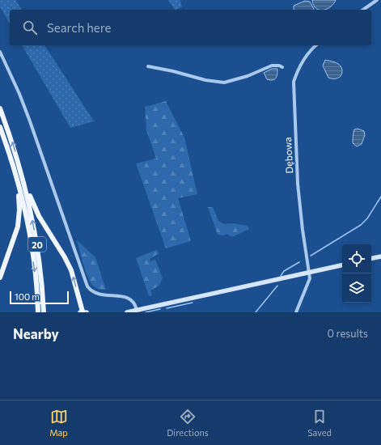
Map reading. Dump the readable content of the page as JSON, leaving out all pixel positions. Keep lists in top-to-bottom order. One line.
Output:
{"streets":{"main road":["20"],"street":["Dębowa"]},"scale_bar":"100 m","page":{"search":"Search here","scale":"100 m","heading":["Nearby","0 results"],"nav":["Map","Directions","Saved"]}}
